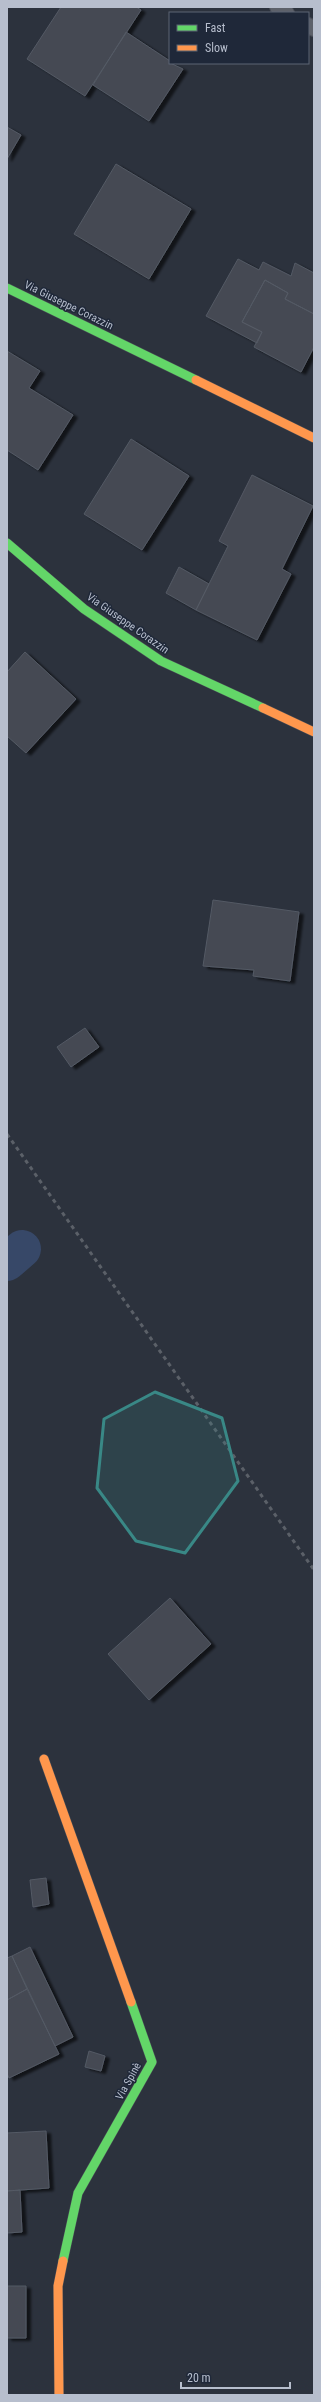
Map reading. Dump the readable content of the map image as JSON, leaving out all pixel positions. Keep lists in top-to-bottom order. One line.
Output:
{"streets":{"street":["Via Giuseppe Corazzin","Via Spinè"]},"legend":["Fast","Slow"],"scale_bar":"20 m"}
